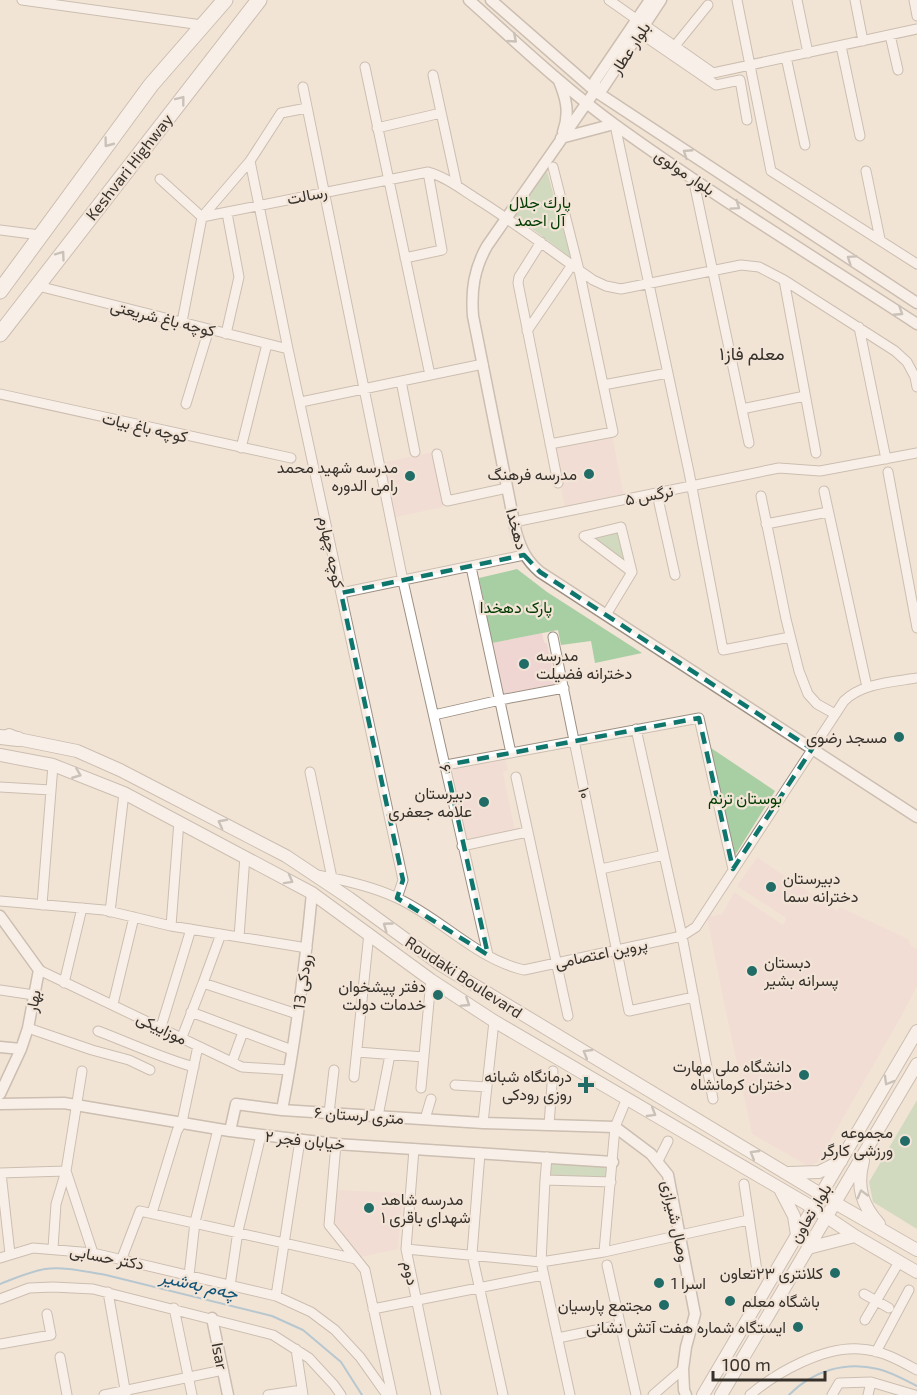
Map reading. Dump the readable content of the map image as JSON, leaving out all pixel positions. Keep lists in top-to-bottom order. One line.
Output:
{"streets":{"highway":["Keshvari Highway"],"main road":["Roudaki Boulevard","بلوار تعاون"],"street":["بلوار عطار","بلوار مولوی","رسالت","کوچه باغ شریعتی","کوچه باغ بیات","نرگس ۵","دهخدا","کوچه چهارم","۶","۱۰","پروین اعتصامی","رودکی 13","بهار","موزاییکی","۶ متری لرستان","خیابان فجر ۲","وصال شیرازی","دکتر حسابی","دوم","Isar"]},"crossings":[["بلوار عطار","بلوار مولوی"],["بلوار عطار","دهخدا"],["Keshvari Highway","کوچه باغ شریعتی"],["بلوار مولوی","دهخدا"],["رسالت","کوچه چهارم"],["رسالت","۶"],["کوچه باغ شریعتی","کوچه چهارم"],["نرگس ۵","دهخدا"],["کوچه چهارم","پروین اعتصامی"],["۶","پروین اعتصامی"],["۱۰","پروین اعتصامی"],["پروین اعتصامی","Roudaki Boulevard"],["Roudaki Boulevard","رودکی 13"],["Roudaki Boulevard","بلوار تعاون"],["رودکی 13","موزاییکی"],["رودکی 13","۶ متری لرستان"],["بهار","موزاییکی"],["۶ متری لرستان","خیابان فجر ۲"],["خیابان فجر ۲","دوم"]],"districts":["معلم فاز۱"],"water":["چەم بەشیر"],"parks":["پارك جلال آل احمد","پارک دهخدا","بوستان ترنم"],"places":{"other":["مدرسه فرهنگ","مدرسه شهید محمد رامی الدوره","مدرسه دخترانه فضيلت","مسجد رضوی","دبیرستان علامه جعفری","دبیرستان دخترانه سما","دبستان پسرانه بشير","دفتر پیشخوان خدمات دولت","دانشگاه ملی مهارت دختران کرمانشاه","مجموعه ورزشی کارگر","مدرسه شاهد شهدای باقری ۱","کلانتری ۲۳تعاون","اسرا 1","باشگاه معلم","مجتمع پارسیان","ایستگاه شماره هفت آتش نشانی"],"health":["درمانگاه شبانه روزی رودکی"]},"scale_bar":"100 m"}
